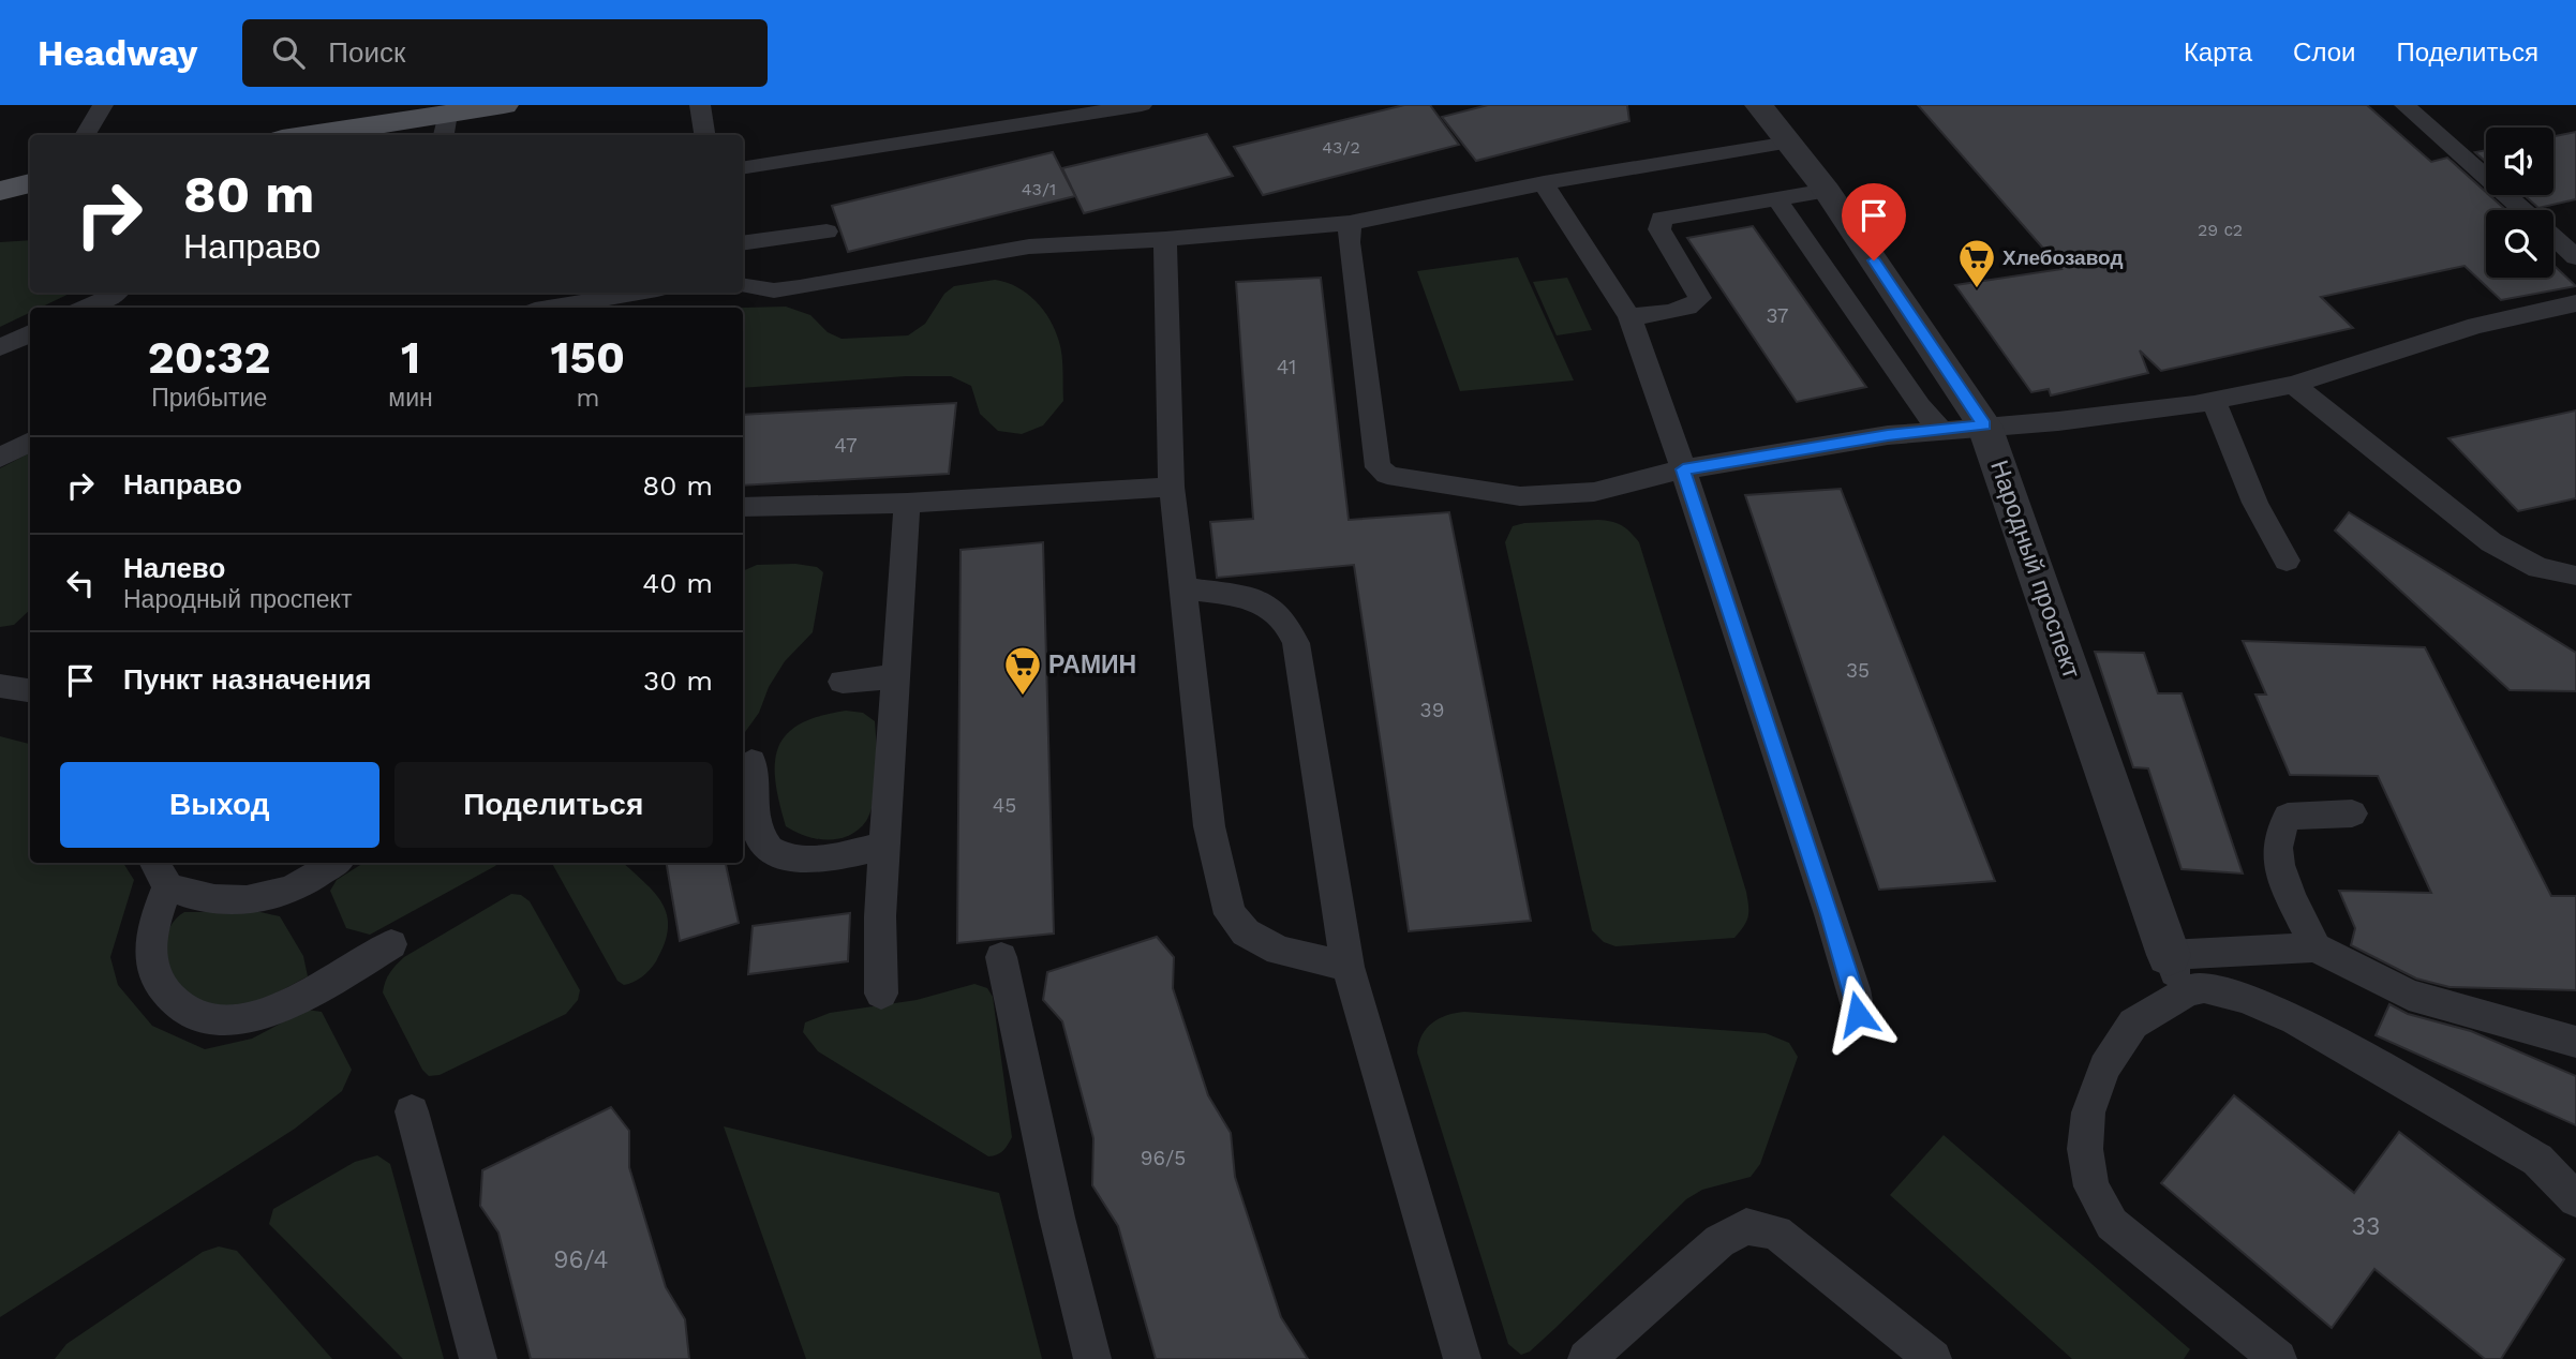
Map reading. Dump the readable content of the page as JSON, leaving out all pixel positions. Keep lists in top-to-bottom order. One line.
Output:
{"streets":{"street":["Народный проспект"]},"places":{"supermarket":["Хлебозавод","РАМИН"]},"house_numbers":["43/2","43/1","29 с2","37","41","47","35","39","45","96/5","33","96/4"],"page":{"header":"Headway","search":"Поиск","nav":["Карта","Слои","Поделиться"],"turn":["80 m","Направо"],"eta":["20:32","Прибытие","1","мин","150","m"],"list":[{"name":"Направо","value":"80 m"},{"name":"Налево","note":"Народный проспект","value":"40 m"},{"name":"Пункт назначения","value":"30 m"}],"buttons":["Выход","Поделиться"]}}
